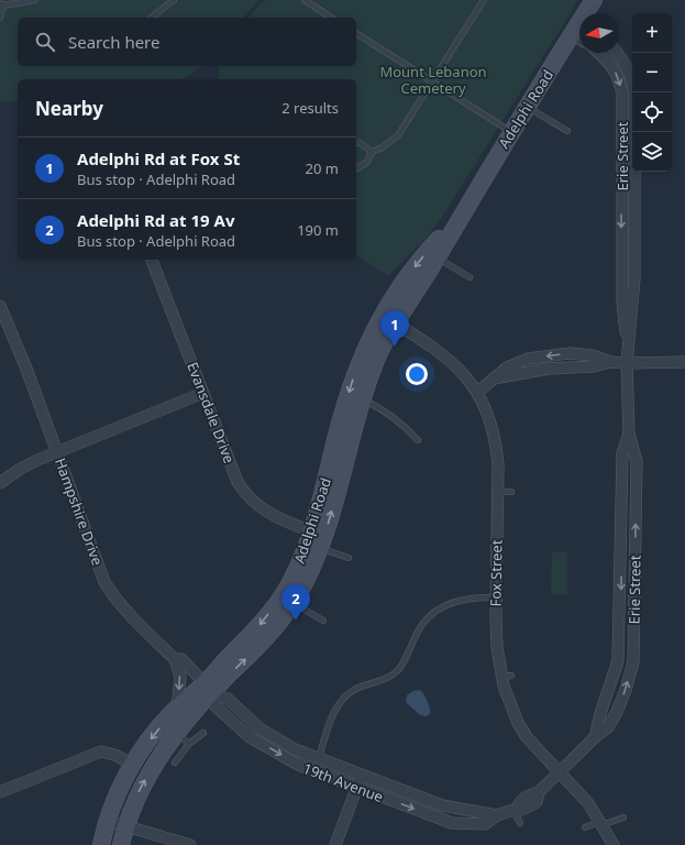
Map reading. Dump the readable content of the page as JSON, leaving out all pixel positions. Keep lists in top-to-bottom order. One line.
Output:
{"streets":{"main road":["Adelphi Road"],"street":["Erie Street","Evansdale Drive","Hampshire Drive","Fox Street","19th Avenue"]},"crossings":[["Adelphi Road","Evansdale Drive"],["Adelphi Road","Hampshire Drive"],["Adelphi Road","Fox Street"],["Adelphi Road","19th Avenue"],["Erie Street","Fox Street"],["Erie Street","19th Avenue"],["Hampshire Drive","19th Avenue"],["Fox Street","19th Avenue"]],"parks":["Mount Lebanon Cemetery"],"north":"left","page":{"map_buttons":["+","−"],"search":"Search here","heading":["Nearby","2 results"],"list":[{"mark":"1","name":"Adelphi Rd at Fox St","note":"Bus stop · Adelphi Road","value":"20 m"},{"mark":"2","name":"Adelphi Rd at 19 Av","note":"Bus stop · Adelphi Road","value":"190 m"}],"pins":["1","2"]}}
